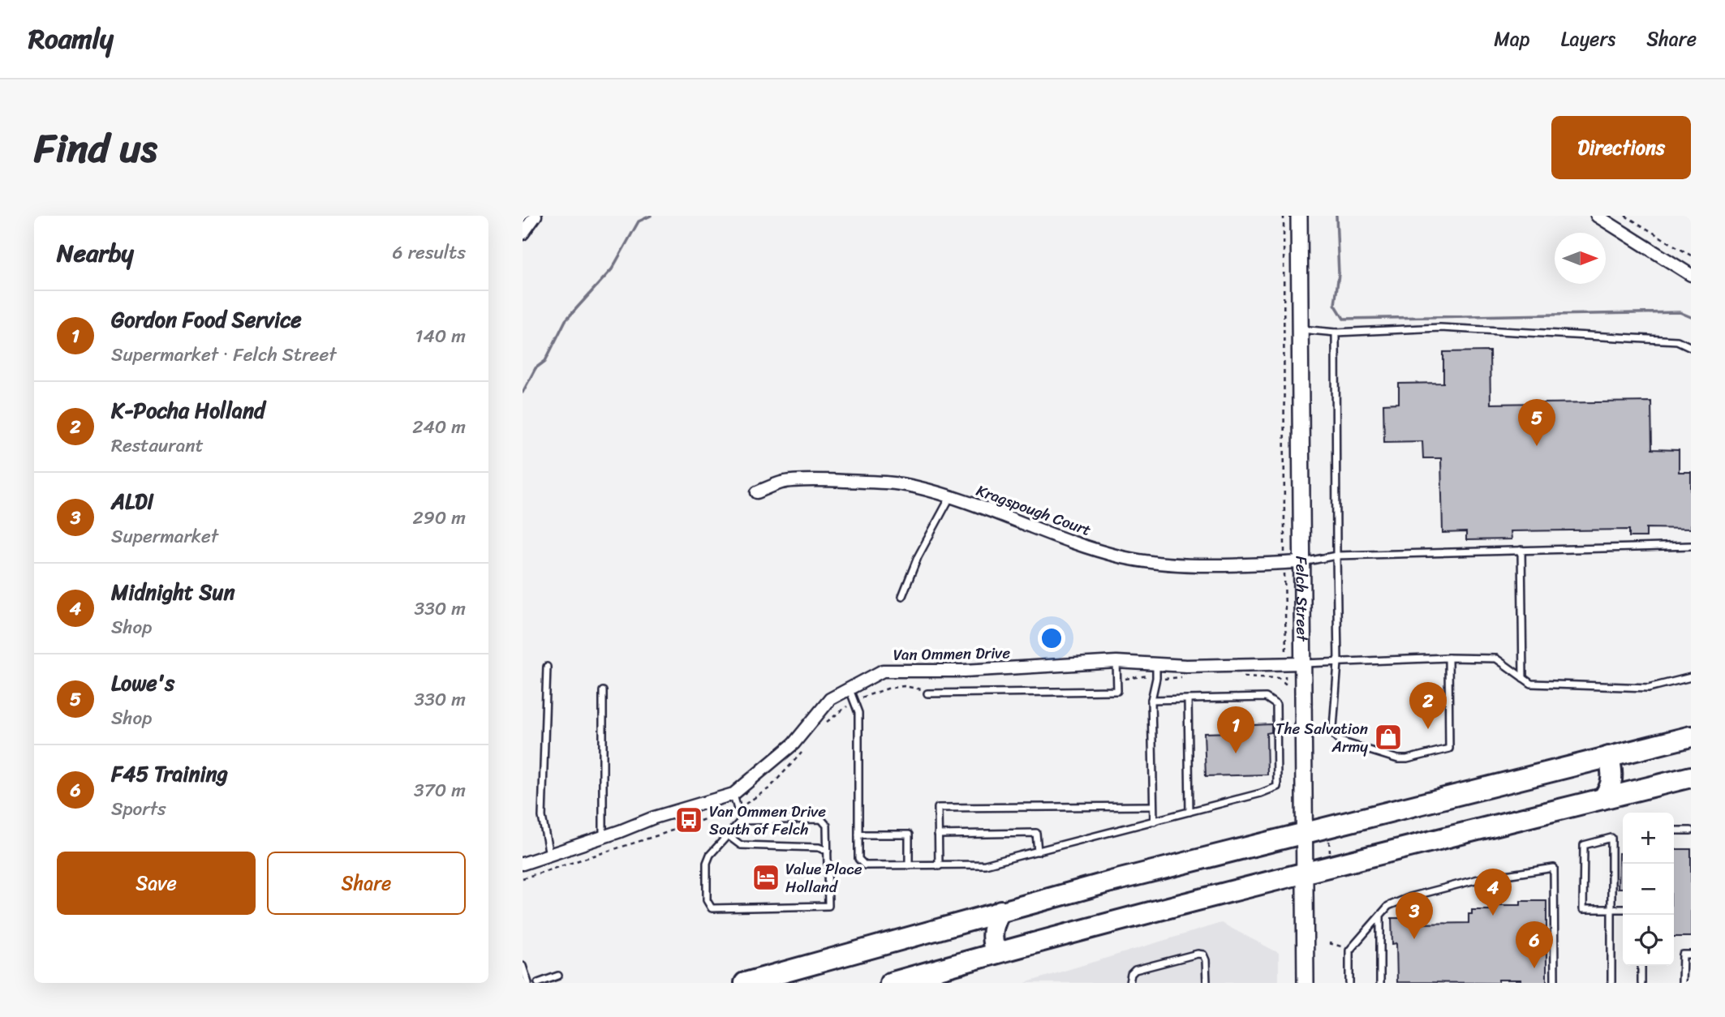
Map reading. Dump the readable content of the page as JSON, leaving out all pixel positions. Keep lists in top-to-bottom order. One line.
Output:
{"streets":{"street":["Kragspough Court","Felch Street","Van Ommen Drive"]},"crossings":[["Kragspough Court","Felch Street"],["Felch Street","Van Ommen Drive"]],"places":{"shop":["The Salvation Army"],"bus stop":["Van Ommen Drive South of Felch"],"hotel":["Value Place Holland"]},"north":"right","page":{"header":"Roamly","nav":["Map","Layers","Share"],"title":"Find us","buttons":["Directions",["Save","Share"]],"heading":["Nearby","6 results"],"list":[{"mark":"1","name":"Gordon Food Service","note":"Supermarket · Felch Street","value":"140 m"},{"mark":"2","name":"K-Pocha Holland","note":"Restaurant","value":"240 m"},{"mark":"3","name":"ALDI","note":"Supermarket","value":"290 m"},{"mark":"4","name":"Midnight Sun","note":"Shop","value":"330 m"},{"mark":"5","name":"Lowe's","note":"Shop","value":"330 m"},{"mark":"6","name":"F45 Training","note":"Sports","value":"370 m"}],"pins":["5","2","1","4","3","6"],"map_buttons":["+","−"]}}
